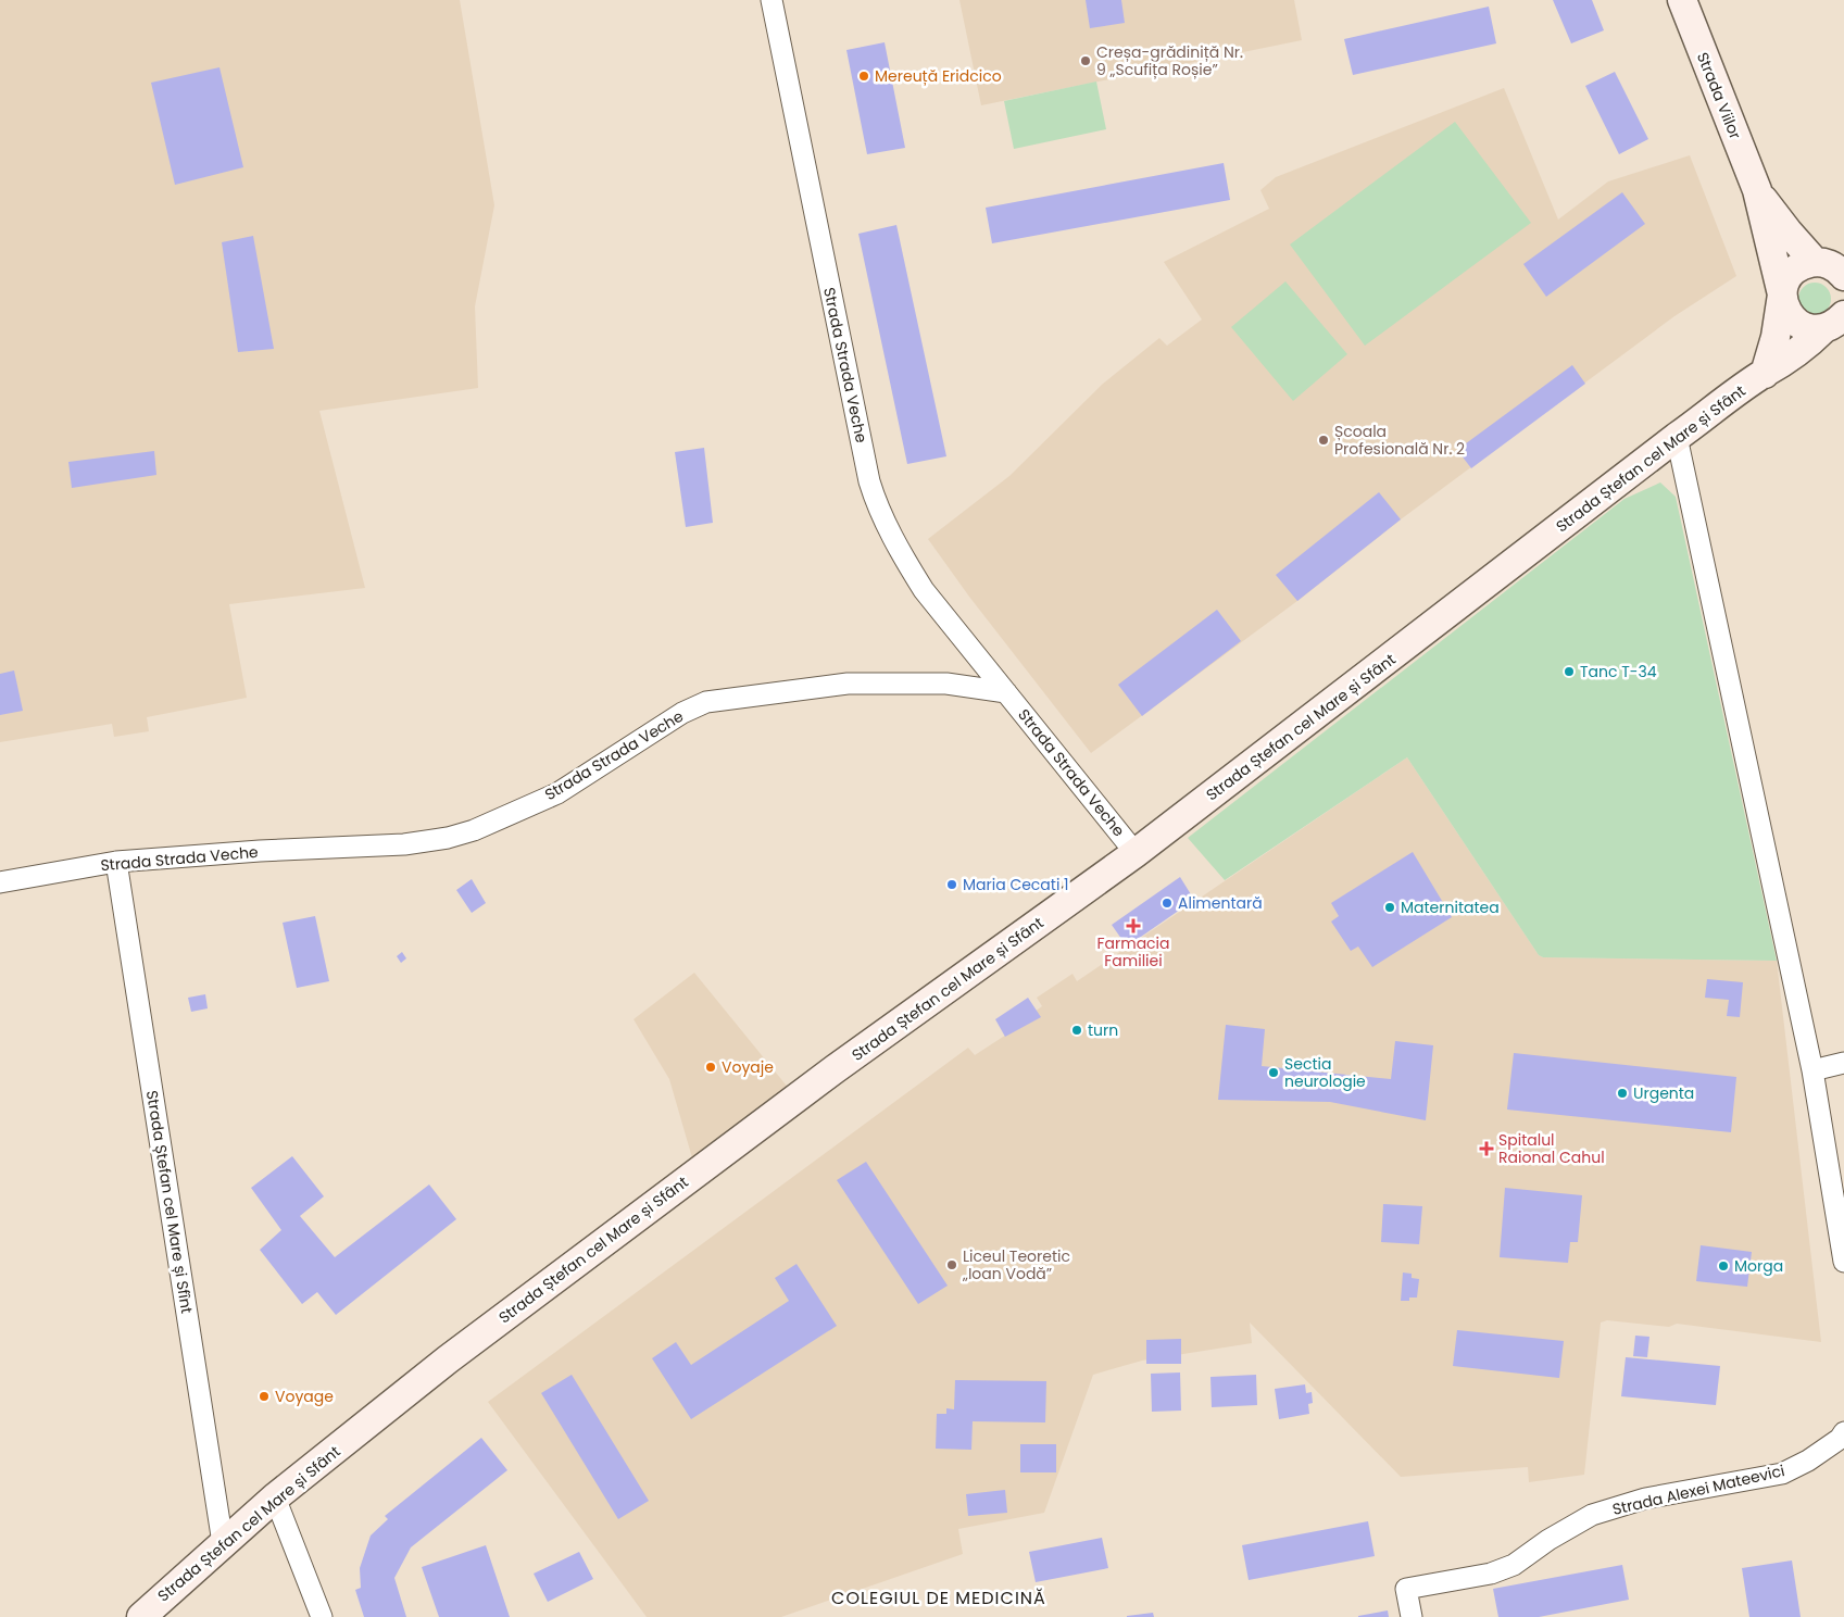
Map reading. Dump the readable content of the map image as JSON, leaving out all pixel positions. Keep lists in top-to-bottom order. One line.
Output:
{"streets":{"main road":["Strada Viilor","Strada Ștefan cel Mare și Sfânt"],"street":["Strada Strada Veche","Strada Ștefan cel Mare și Sfînt","Strada Alexei Mateevici"]},"crossings":[["Strada Strada Veche","Strada Ștefan cel Mare și Sfânt"],["Strada Strada Veche","Strada Ștefan cel Mare și Sfînt"],["Strada Ștefan cel Mare și Sfânt","Strada Ștefan cel Mare și Sfînt"]],"districts":["COLEGIUL DE MEDICINĂ"],"places":{"other":["Creșa-grădiniță Nr. 9 „Scufița Roșie”","Mereuță Eridcico","Școala Profesională Nr. 2","Tanc T-34","Maria Cecati 1","Alimentară","Maternitatea","turn","Voyaje","Sectia neurologie","Urgenta","Liceul Teoretic „Ioan Vodă”","Morga","Voyage"],"health":["Farmacia Familiei","Spitalul Raional Cahul"]}}
